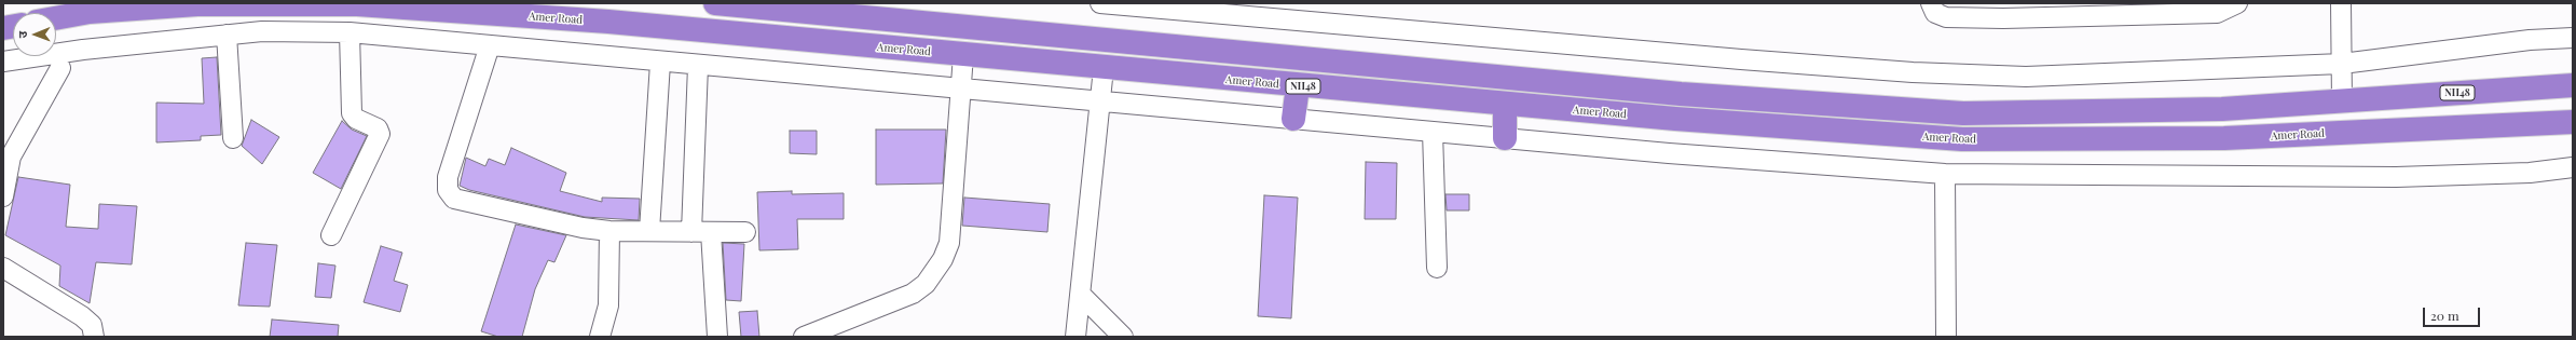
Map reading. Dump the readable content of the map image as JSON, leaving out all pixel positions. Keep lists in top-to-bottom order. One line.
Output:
{"streets":{"highway":["Amer Road","NH48"]},"scale_bar":"20 m","north":"left"}
